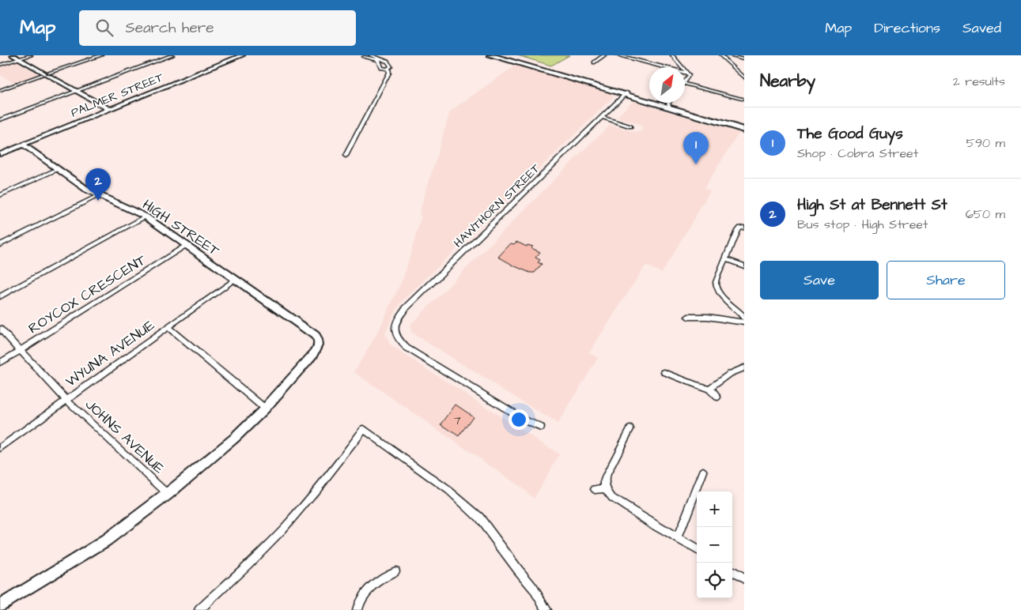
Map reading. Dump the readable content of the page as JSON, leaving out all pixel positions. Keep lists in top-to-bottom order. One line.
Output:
{"streets":{"street":["PALMER STREET","HAWTHORN STREET","HIGH STREET","ROYCOX CRESCENT","WYUNA AVENUE","JOHNS AVENUE"]},"crossings":[["PALMER STREET","HIGH STREET"],["HIGH STREET","ROYCOX CRESCENT"],["HIGH STREET","WYUNA AVENUE"],["ROYCOX CRESCENT","JOHNS AVENUE"],["WYUNA AVENUE","JOHNS AVENUE"]],"house_numbers":["7"],"north":"top right","page":{"header":"Map","search":"Search here","nav":["Map","Directions","Saved"],"heading":["Nearby","2 results"],"list":[{"mark":"1","name":"The Good Guys","note":"Shop · Cobra Street","value":"590 m"},{"mark":"2","name":"High St at Bennett St","note":"Bus stop · High Street","value":"650 m"}],"pins":["1","2"],"buttons":["Save","Share"],"map_buttons":["+","−"]}}
